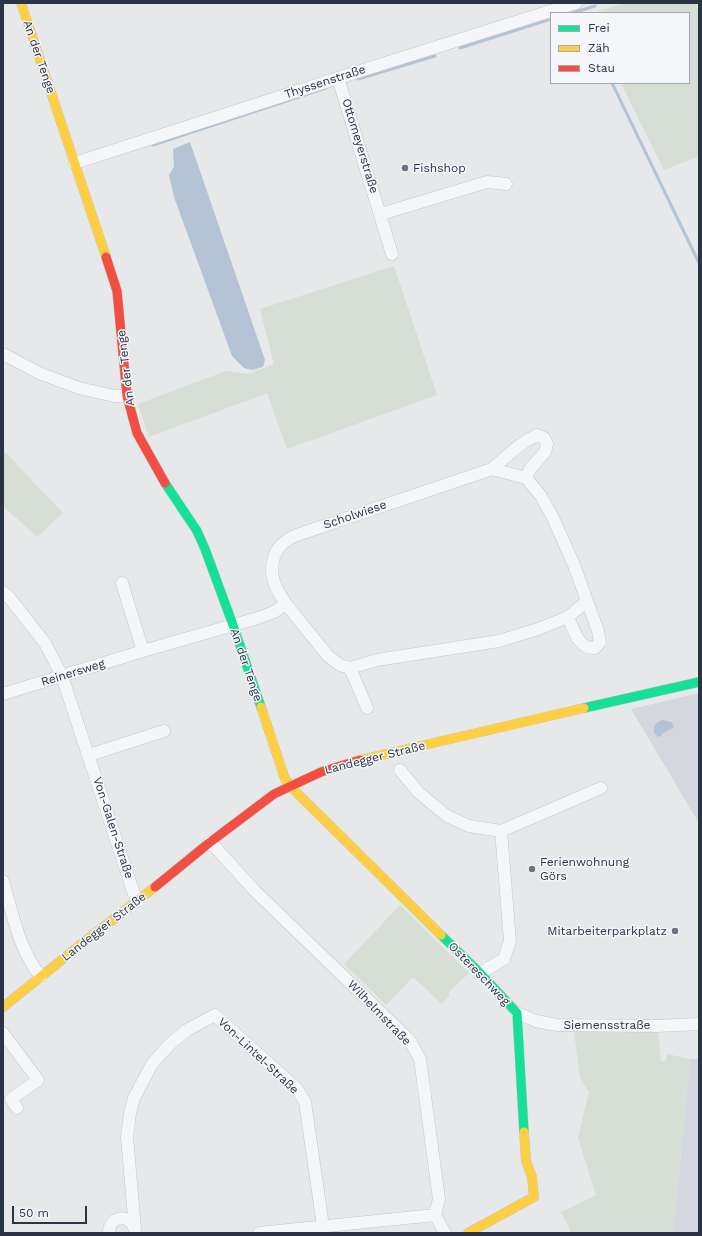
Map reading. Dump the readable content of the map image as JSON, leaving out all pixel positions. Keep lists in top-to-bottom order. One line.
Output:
{"streets":{"street":["An der Tenge","Thyssenstraße","Ottomeyerstraße","Scholwiese","Reinersweg","Landegger Straße","Von-Galen-Straße","Ostereschweg","Wilhelmstraße","Siemensstraße","Von-Lintel-Straße"]},"crossings":[["An der Tenge","Thyssenstraße"],["An der Tenge","Reinersweg"],["An der Tenge","Landegger Straße"],["An der Tenge","Ostereschweg"],["Thyssenstraße","Ottomeyerstraße"],["Reinersweg","Von-Galen-Straße"],["Landegger Straße","Von-Galen-Straße"],["Landegger Straße","Ostereschweg"],["Landegger Straße","Wilhelmstraße"],["Ostereschweg","Siemensstraße"]],"places":["Fishshop","Ferienwohnung Görs","Mitarbeiterparkplatz"],"legend":["Frei","Zäh","Stau"],"scale_bar":"50 m"}
